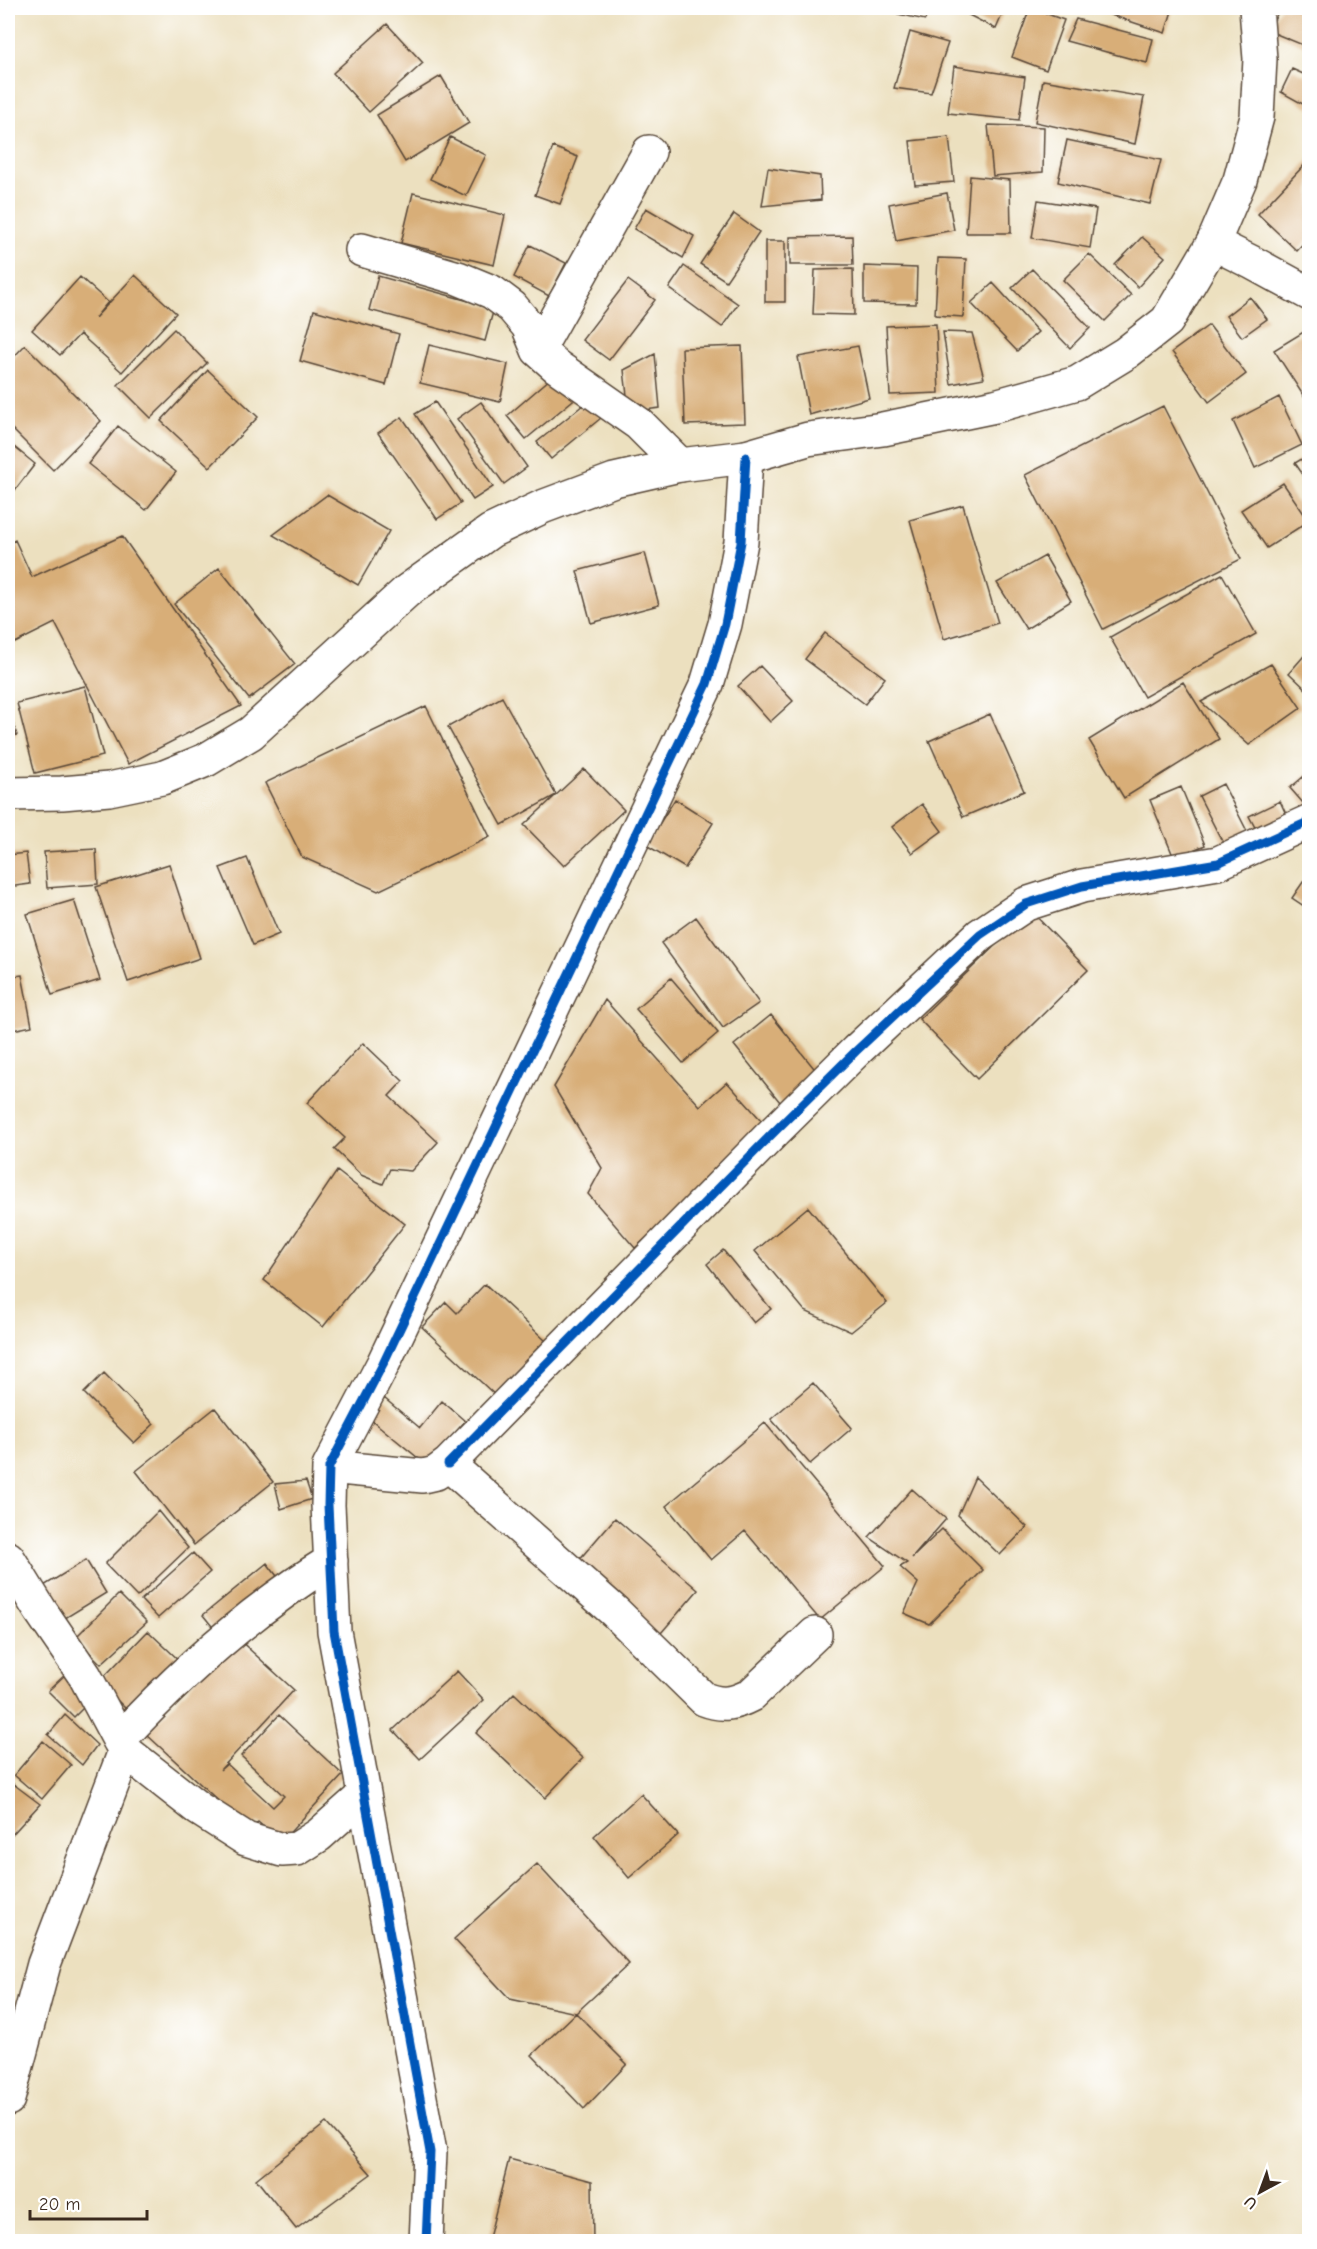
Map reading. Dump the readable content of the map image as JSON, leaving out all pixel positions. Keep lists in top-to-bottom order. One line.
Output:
{"scale_bar":"20 m","north":"bottom left"}
